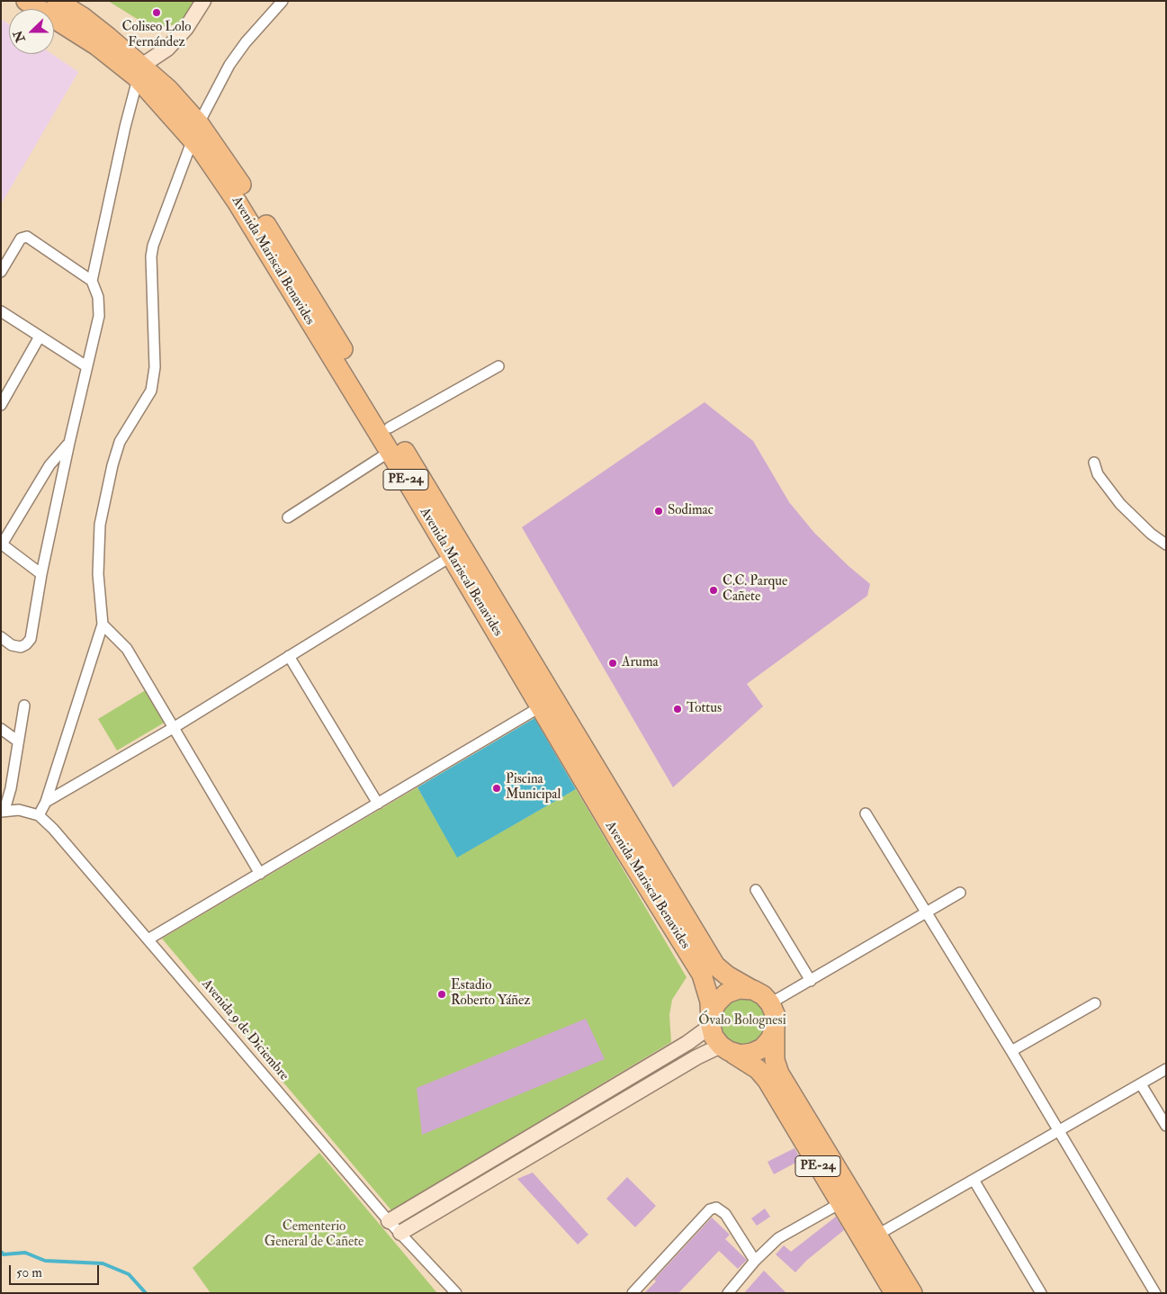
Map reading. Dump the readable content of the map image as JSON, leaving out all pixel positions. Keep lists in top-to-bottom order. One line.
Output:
{"streets":{"highway":["Avenida Mariscal Benavides","PE-24"],"street":["Avenida 9 de Diciembre"]},"crossings":[["Avenida Mariscal Benavides","PE-24"]],"parks":["Óvalo Bolognesi","Cementerio General de Cañete"],"places":["Coliseo Lolo Fernández","Sodimac","C.C. Parque Cañete","Aruma","Tottus","Piscina Municipal","Estadio Roberto Yáñez"],"scale_bar":"50 m","north":"left"}
